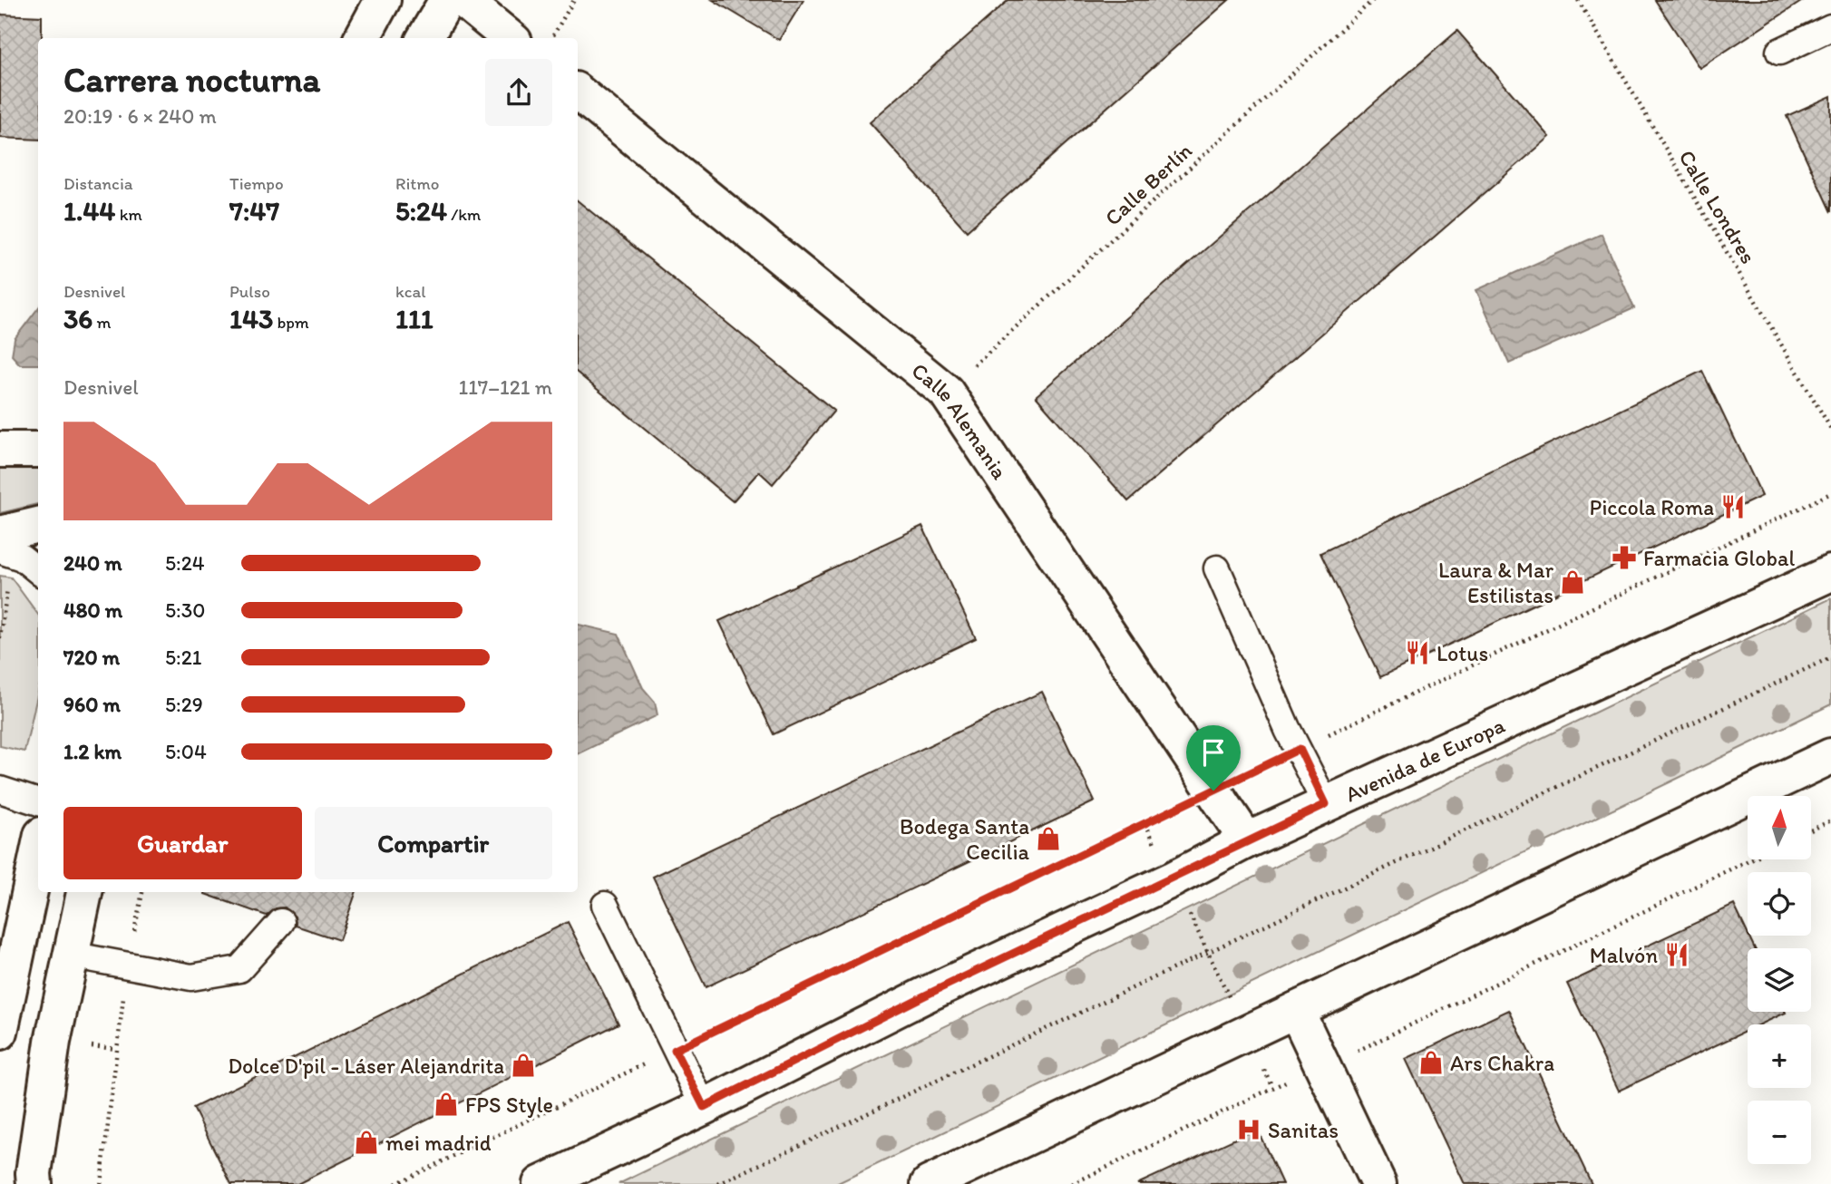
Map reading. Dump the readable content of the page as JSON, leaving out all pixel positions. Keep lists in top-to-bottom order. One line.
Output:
{"streets":{"street":["Calle Alemania","Avenida de Europa"],"path":["Calle Berlín","Calle Londres"]},"crossings":[["Calle Berlín","Calle Alemania"],["Calle Alemania","Avenida de Europa"]],"places":{"restaurant":["Piccola Roma","Lotus","Malvón"],"pharmacy":["Farmacia Global"],"shop":["Laura & Mar Estilistas","Bodega Santa Cecilia","Ars Chakra","Dolce D'pil - Láser Alejandrita","FPS Style","mei madrid"],"hospital":["Sanitas"]},"north":"top","page":{"heading":["Carrera nocturna","20:19 · 6 × 240 m"],"stats":[["Distancia","1.44 km"],["Tiempo","7:47"],["Ritmo","5:24 /km"],["Desnivel","36 m"],["Pulso","143 bpm"],["kcal","111"]],"chart":["Desnivel","117–121 m"],"list":[{"name":"240 m","note":"5:24"},{"name":"480 m","note":"5:30"},{"name":"720 m","note":"5:21"},{"name":"960 m","note":"5:29"},{"name":"1.2 km","note":"5:04"}],"buttons":["Guardar","Compartir"],"map_buttons":["+","−"]}}
